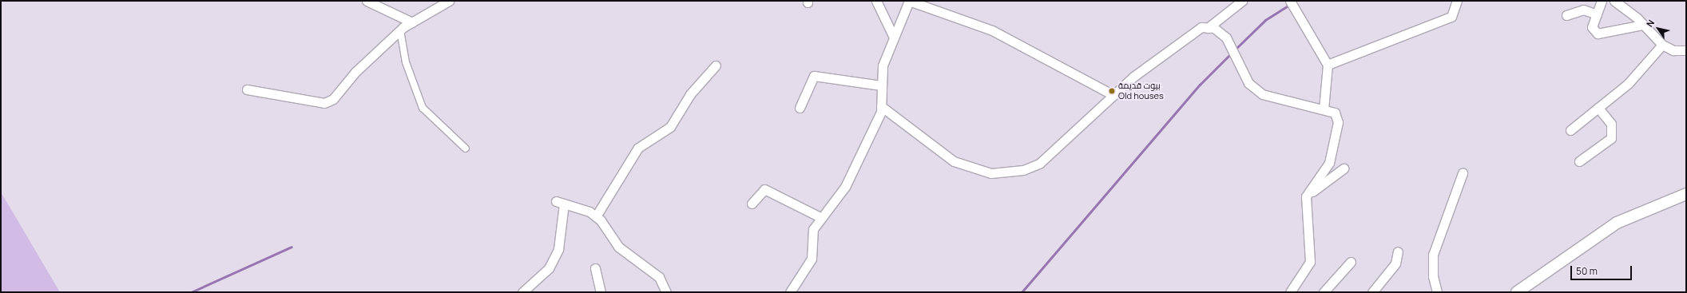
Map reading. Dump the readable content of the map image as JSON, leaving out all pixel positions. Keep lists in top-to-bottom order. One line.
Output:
{"places":["بيوت قديمة Old houses"],"scale_bar":"50 m","north":"top left"}
